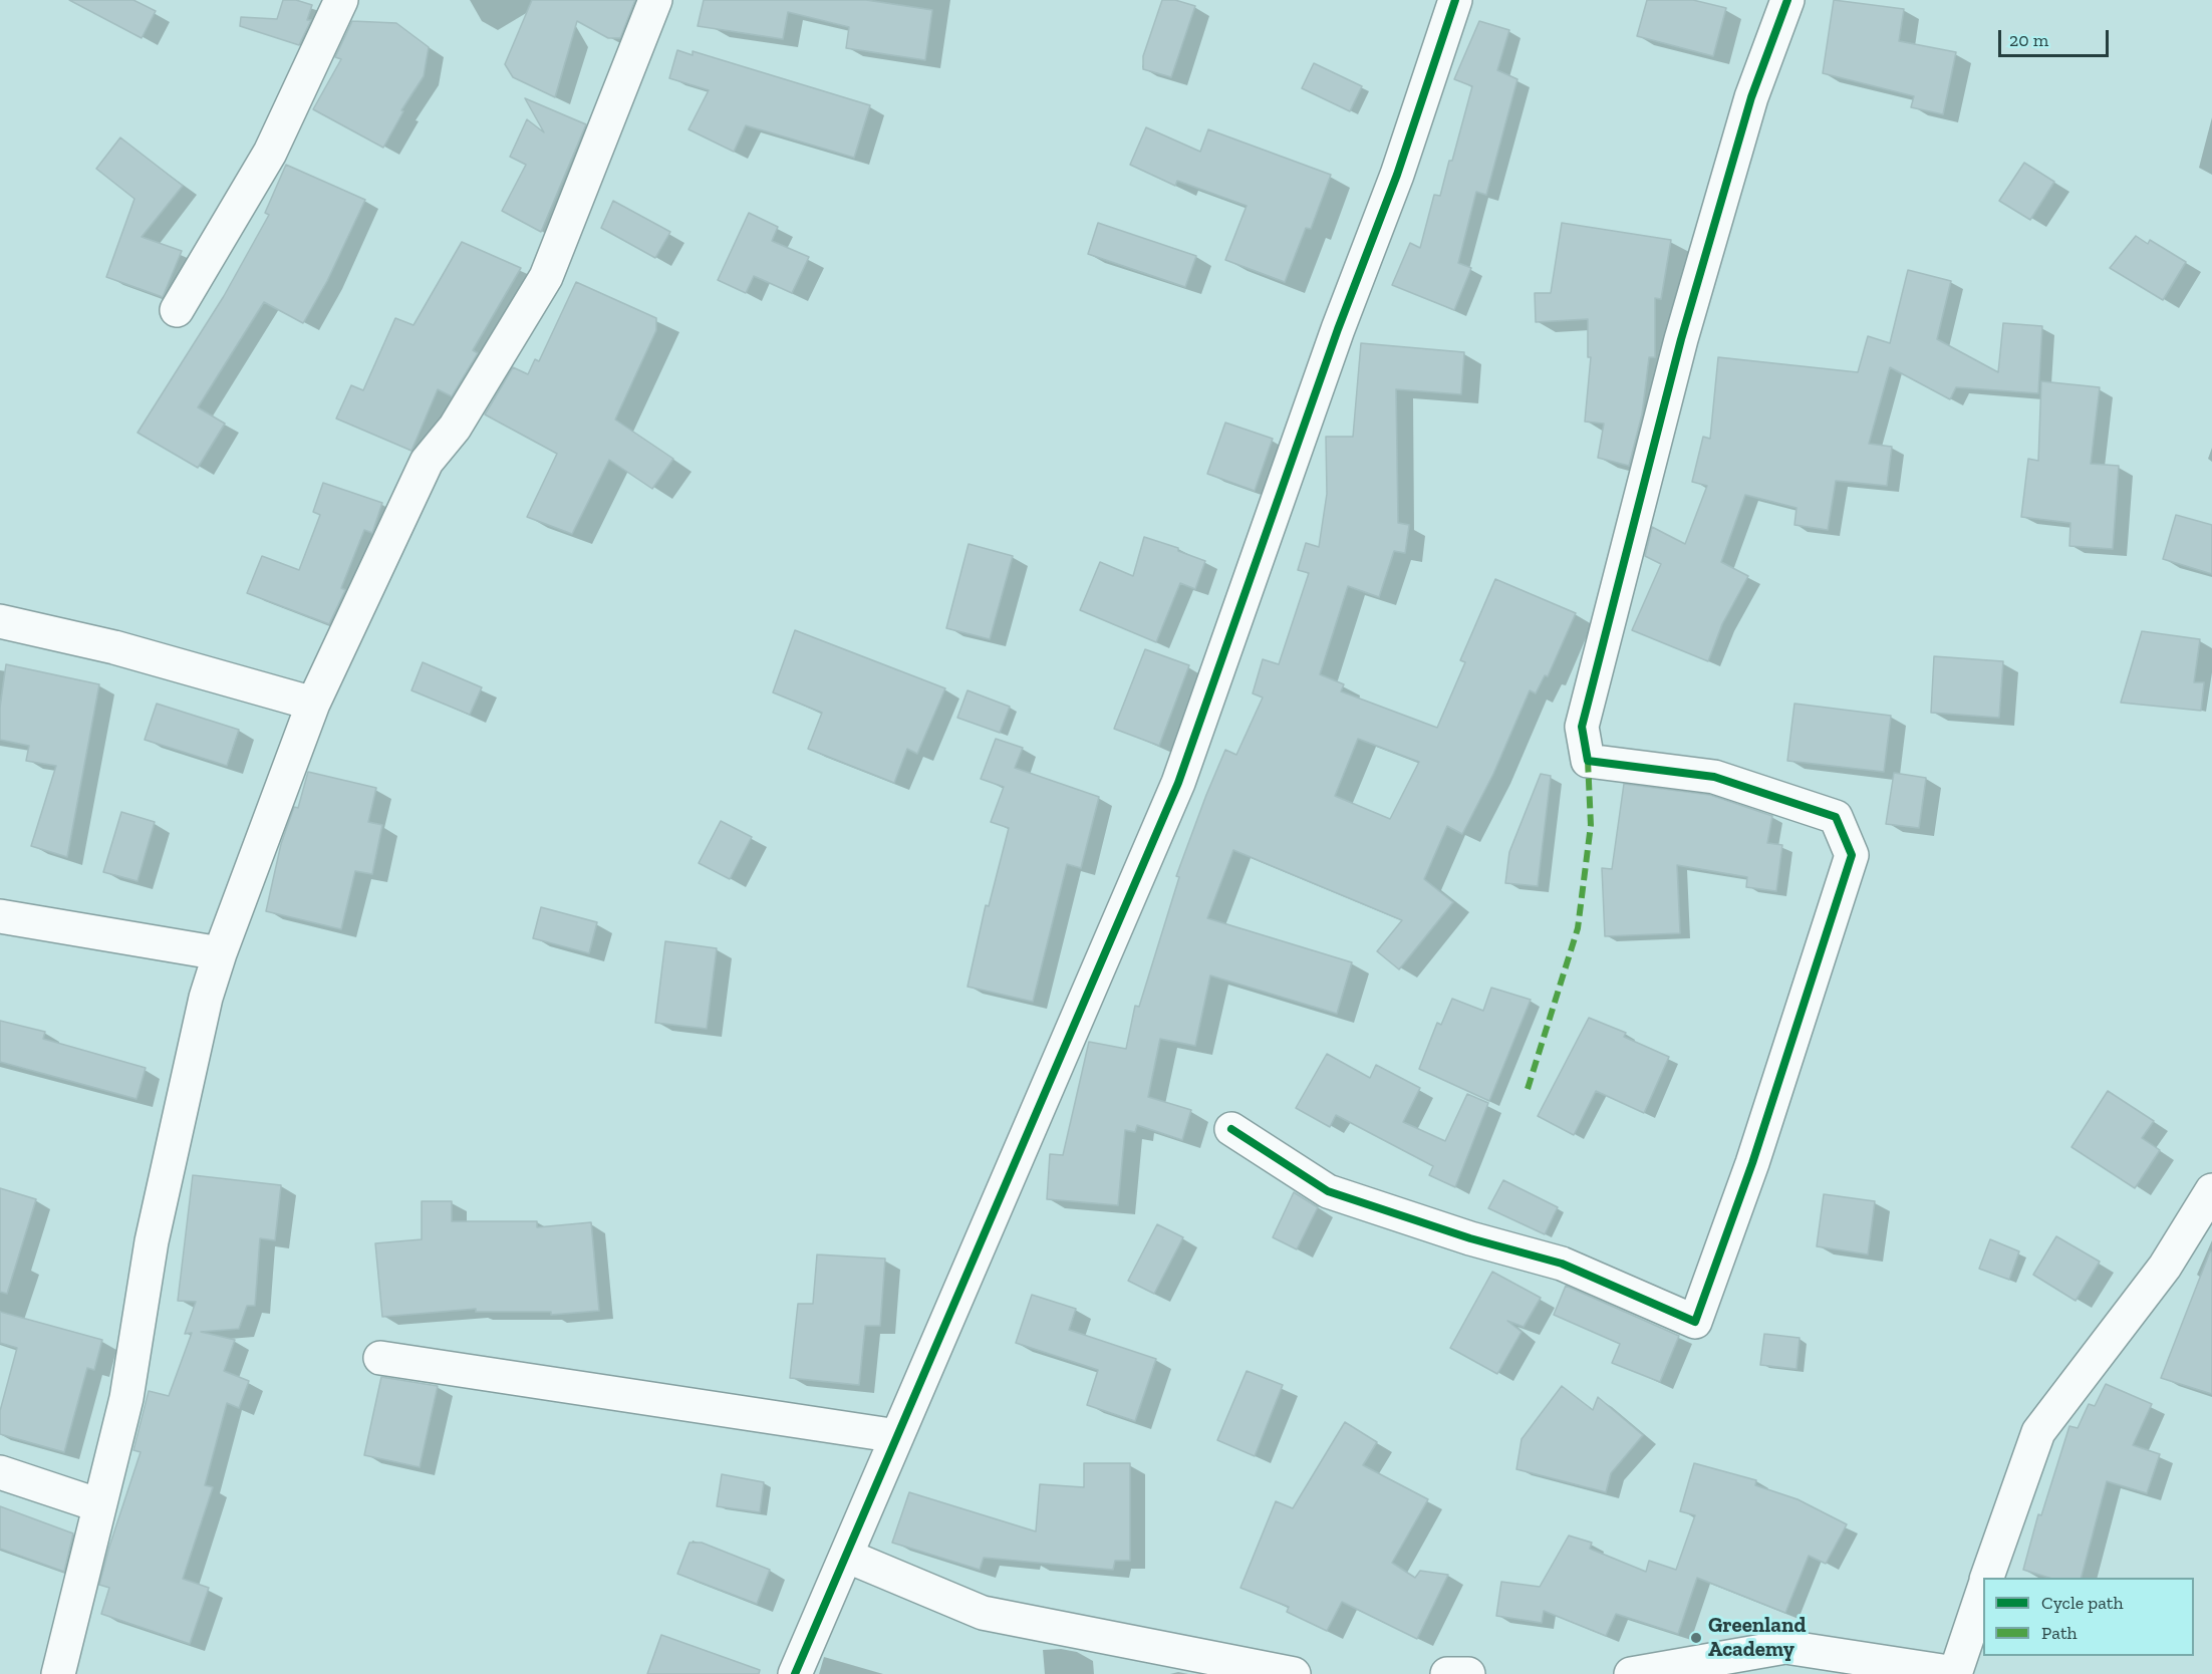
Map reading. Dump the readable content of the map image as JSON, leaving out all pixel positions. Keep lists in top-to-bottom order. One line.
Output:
{"places":["Greenland Academy"],"legend":["Cycle path","Path"],"scale_bar":"20 m"}
